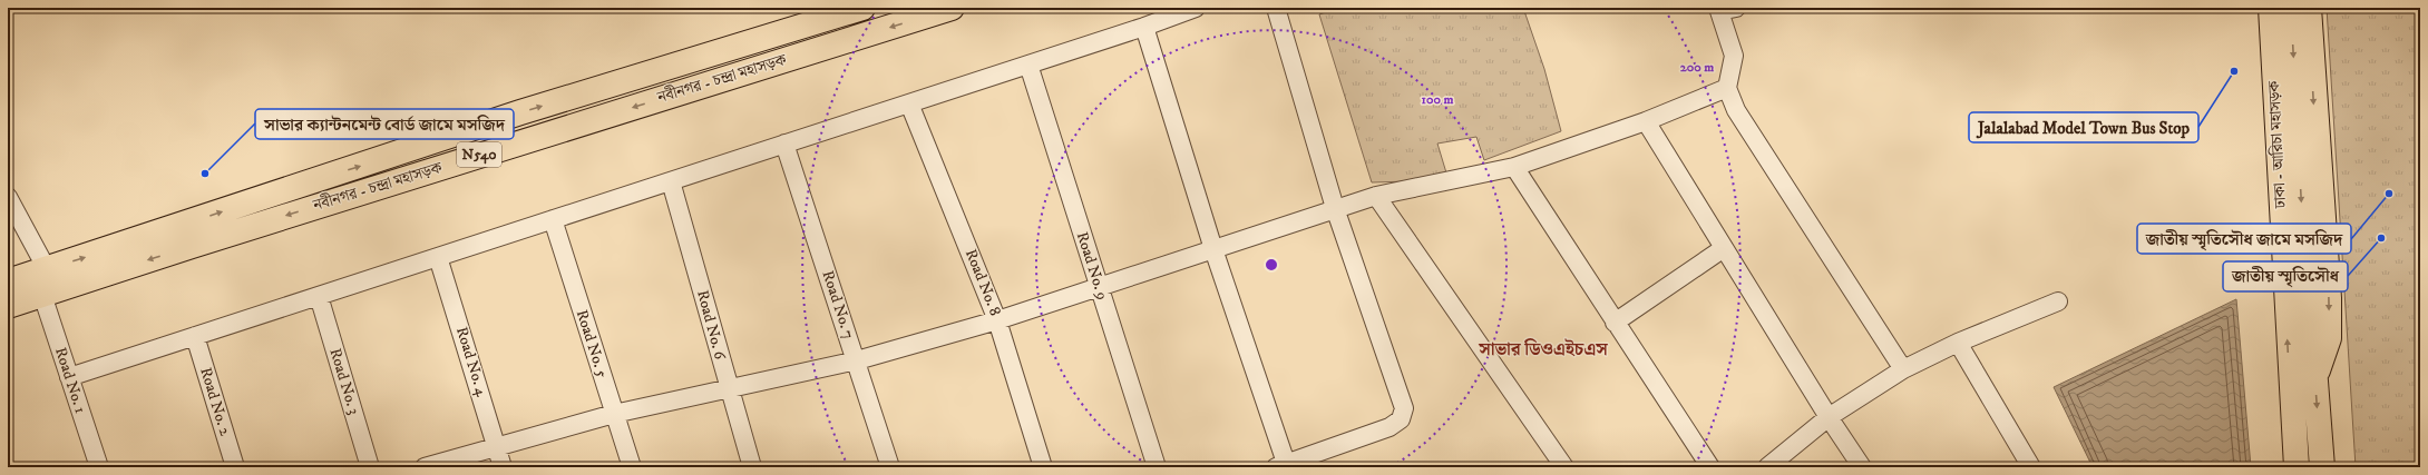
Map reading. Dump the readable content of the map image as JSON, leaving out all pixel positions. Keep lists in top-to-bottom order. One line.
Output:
{"streets":{"highway":["নবীনগর - চন্দ্রা মহাসড়ক","ঢাকা - আরিচা মহাসড়ক","N540"],"street":["Road No. 9","Road No. 8","Road No. 7","Road No. 6","Road No. 5","Road No. 4","Road No. 1","Road No. 3","Road No. 2"]},"crossings":[["নবীনগর - চন্দ্রা মহাসড়ক","Road No. 1"]],"districts":["সাভার ডিওএইচএস"],"places":["Jalalabad Model Town Bus Stop","সাভার ক্যান্টনমেন্ট বোর্ড জামে মসজিদ","জাতীয় স্মৃতিসৌধ জামে মসজিদ","জাতীয় স্মৃতিসৌধ"],"rings":["200 m","100 m"]}
